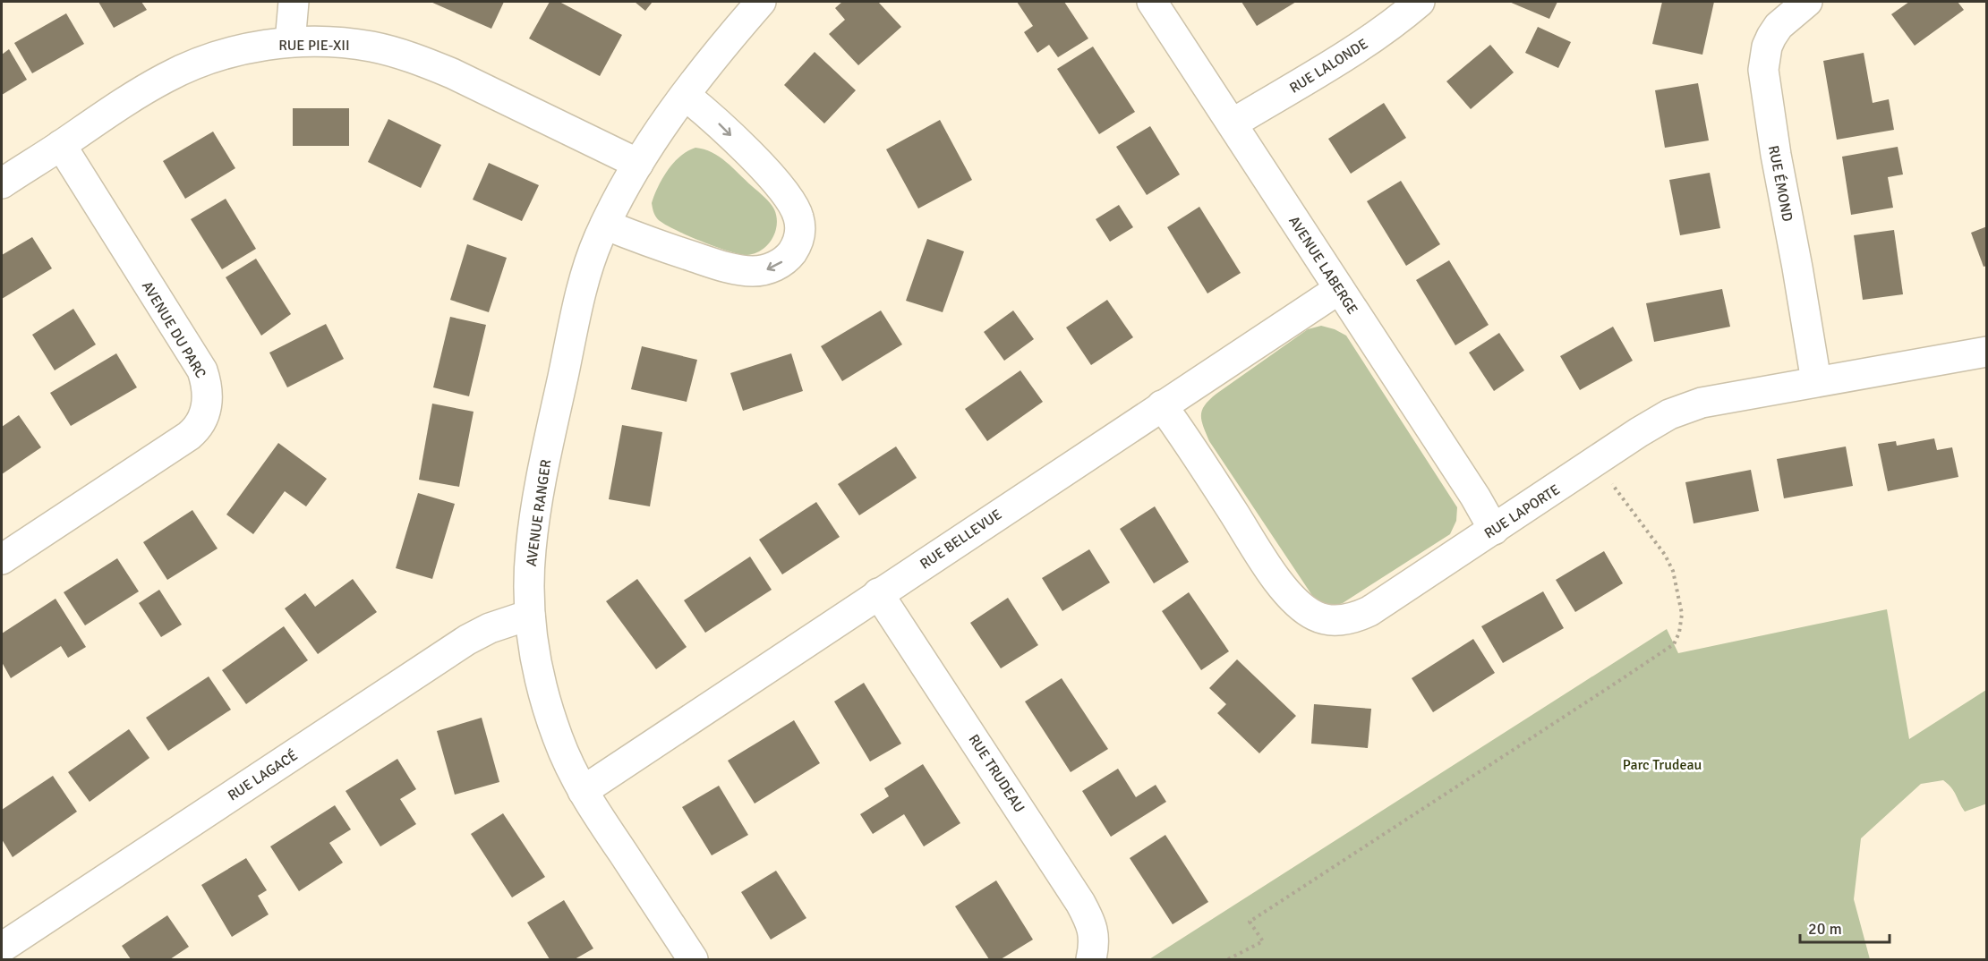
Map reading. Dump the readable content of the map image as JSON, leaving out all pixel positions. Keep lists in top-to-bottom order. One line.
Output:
{"streets":{"street":["RUE PIE-XII","RUE LALONDE","RUE ÉMOND","AVENUE LABERGE","AVENUE DU PARC","RUE LAPORTE","AVENUE RANGER","RUE BELLEVUE","RUE TRUDEAU","RUE LAGACÉ"]},"crossings":[["RUE PIE-XII","AVENUE DU PARC"],["RUE PIE-XII","AVENUE RANGER"],["RUE LALONDE","AVENUE LABERGE"],["RUE ÉMOND","RUE LAPORTE"],["AVENUE LABERGE","RUE LAPORTE"],["AVENUE LABERGE","RUE BELLEVUE"],["RUE LAPORTE","RUE BELLEVUE"],["AVENUE RANGER","RUE BELLEVUE"],["AVENUE RANGER","RUE LAGACÉ"],["RUE BELLEVUE","RUE TRUDEAU"]],"parks":["Parc Trudeau"],"scale_bar":"20 m"}
